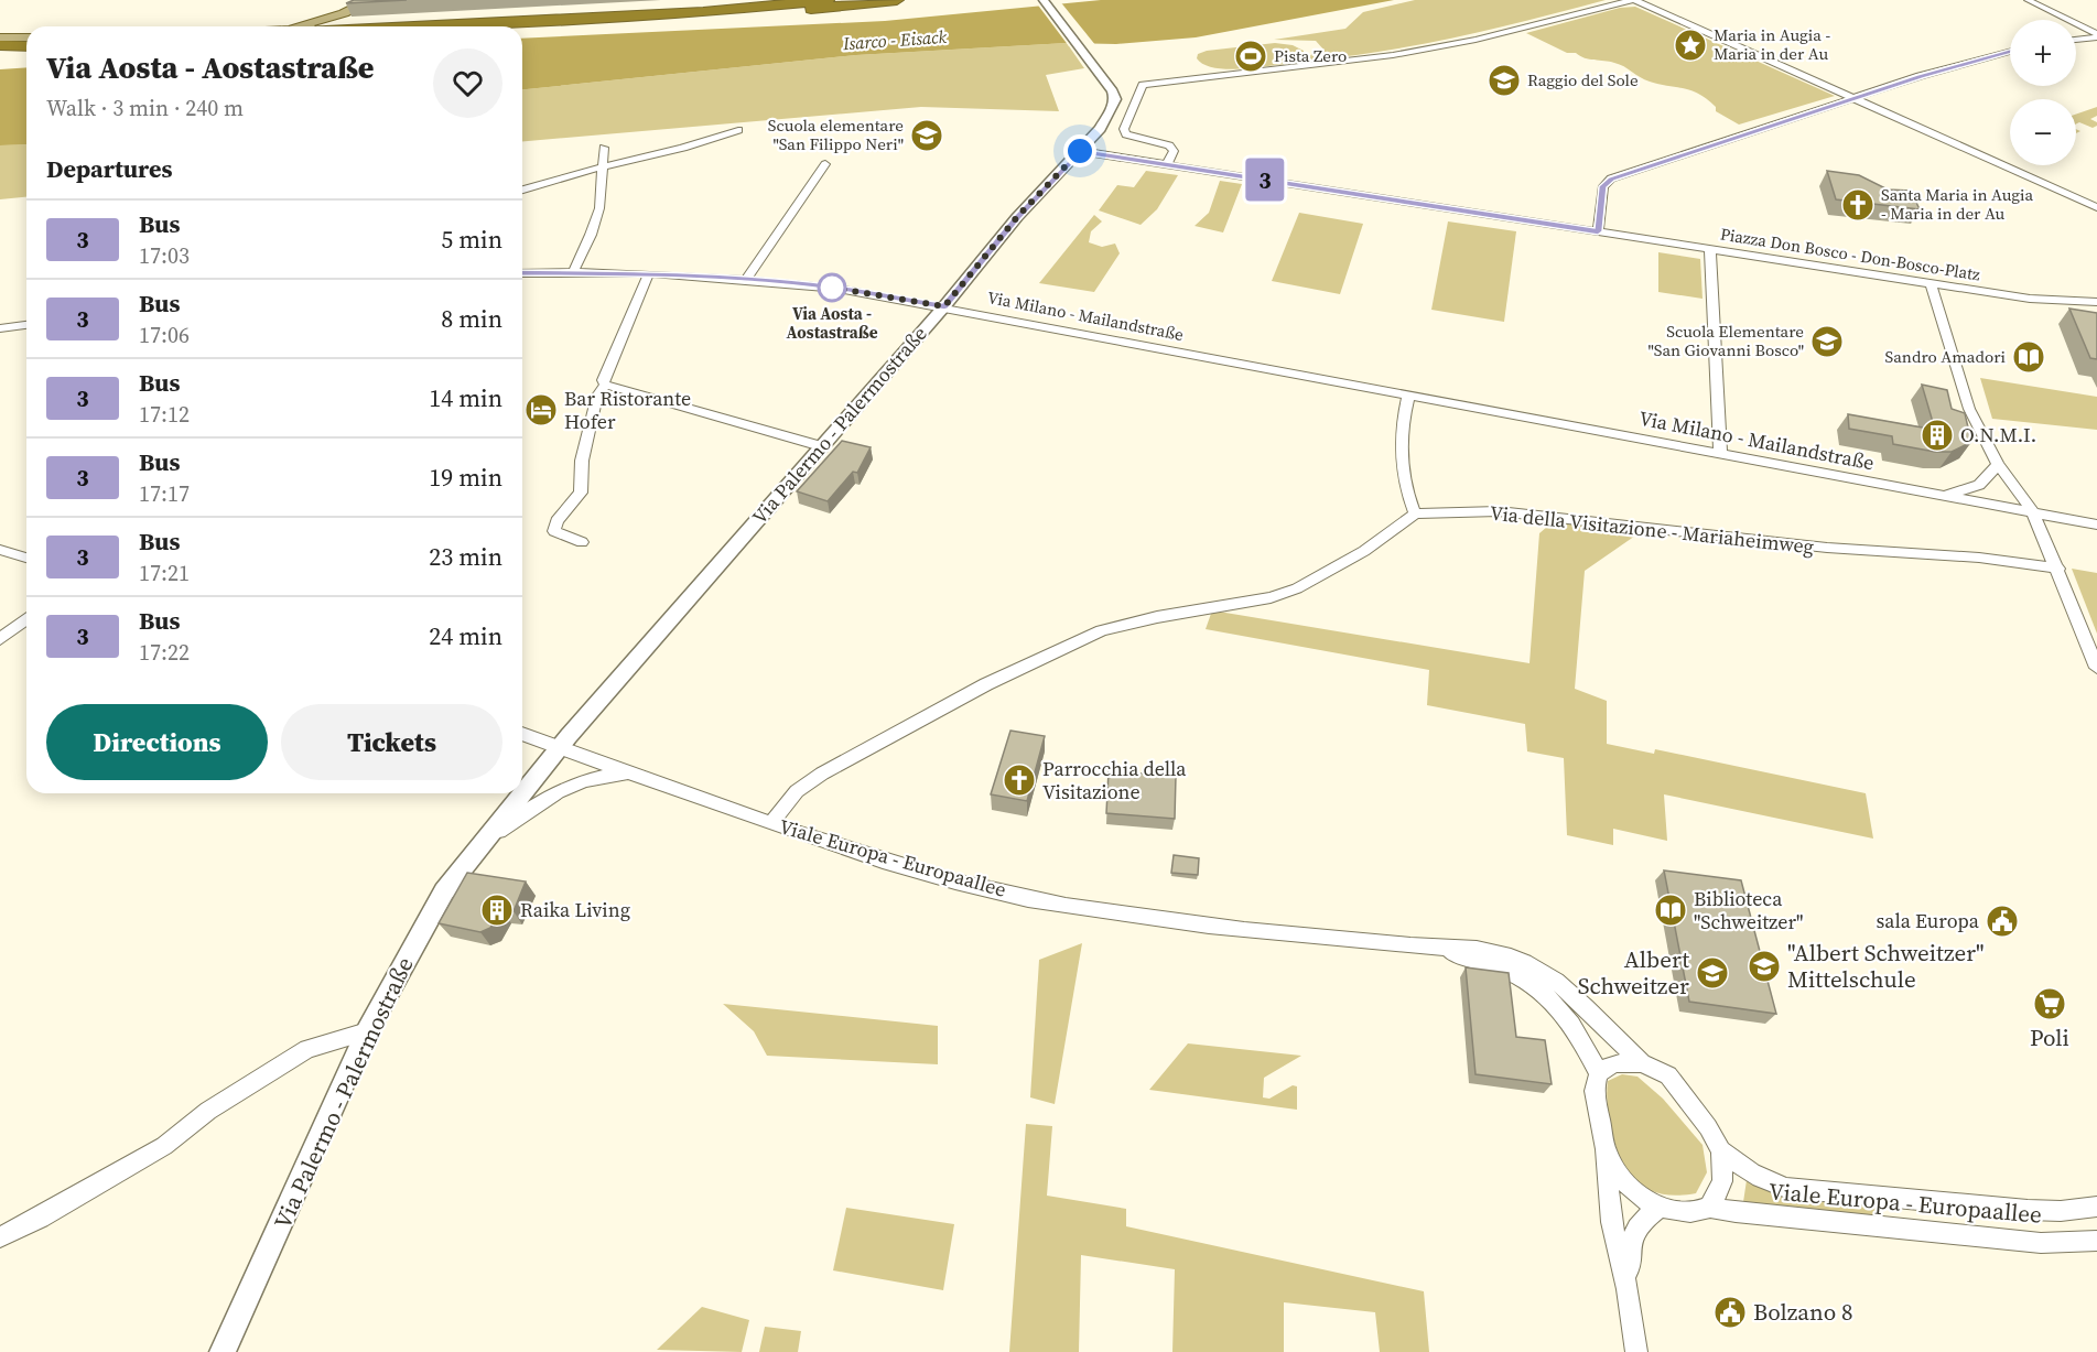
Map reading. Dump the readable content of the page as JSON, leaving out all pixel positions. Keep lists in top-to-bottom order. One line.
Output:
{"streets":{"street":["Piazza Don Bosco - Don-Bosco-Platz","Via Milano - Mailandstraße","Via Palermo - Palermostraße","Via della Visitazione - Mariaheimweg","Viale Europa - Europaallee"]},"crossings":[["Piazza Don Bosco - Don-Bosco-Platz","Via Palermo - Palermostraße"],["Via Milano - Mailandstraße","Via Palermo - Palermostraße"],["Via Palermo - Palermostraße","Viale Europa - Europaallee"]],"water":["Isarco - Eisack"],"places":{"place":["Maria in Augia - Maria in der Au"],"sports":["Pista Zero"],"school or university":["Raggio del Sole","Scuola elementare \"San Filippo Neri\"","Scuola Elementare \"San Giovanni Bosco\"","\"Albert Schweitzer\" Mittelschule","Albert Schweitzer"],"church":["Santa Maria in Augia - Maria in der Au","Parrocchia della Visitazione"],"other":["Via Aosta - Aostastraße"],"library":["Sandro Amadori","Biblioteca \"Schweitzer\""],"hotel":["Bar Ristorante Hofer"],"building":["O.N.M.I.","Raika Living"],"public building":["sala Europa","Bolzano 8"],"supermarket":["Poli"]},"lines":["bus line 3"],"page":{"on_map":"3","map_buttons":["+","−"],"heading":[["Via Aosta - Aostastraße","Walk · 3 min · 240 m"],"Departures"],"list":[{"mark":"3","name":"Bus","note":"17:03","value":"5 min"},{"mark":"3","name":"Bus","note":"17:06","value":"8 min"},{"mark":"3","name":"Bus","note":"17:12","value":"14 min"},{"mark":"3","name":"Bus","note":"17:17","value":"19 min"},{"mark":"3","name":"Bus","note":"17:21","value":"23 min"},{"mark":"3","name":"Bus","note":"17:22","value":"24 min"}],"buttons":["Directions","Tickets"]}}
